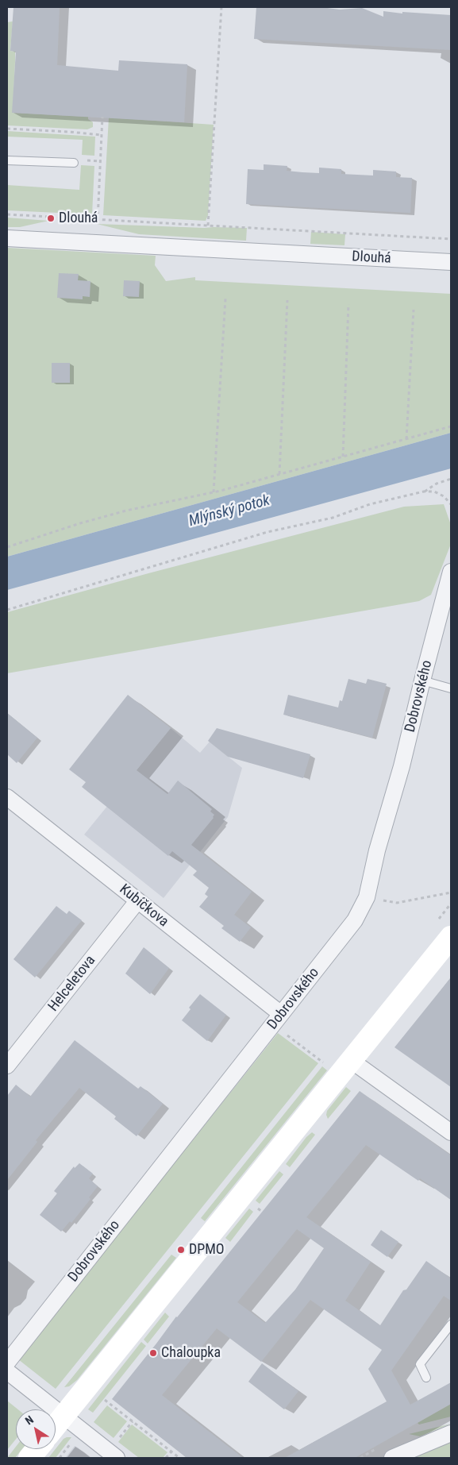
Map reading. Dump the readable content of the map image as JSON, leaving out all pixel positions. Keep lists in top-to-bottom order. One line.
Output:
{"streets":{"street":["Dlouhá","Dobrovského","Kubíčkova","Helceletova"]},"crossings":[["Dobrovského","Kubíčkova"],["Kubíčkova","Helceletova"]],"water":["Mlýnský potok"],"places":["Dlouhá","DPMO","Chaloupka"],"north":"top left"}
